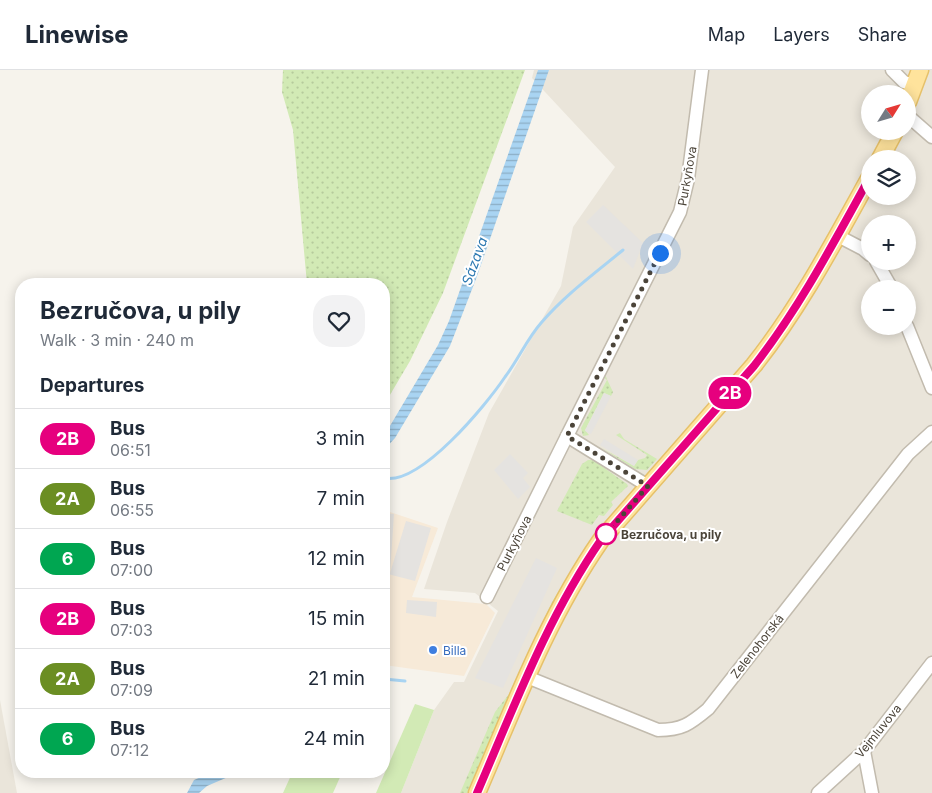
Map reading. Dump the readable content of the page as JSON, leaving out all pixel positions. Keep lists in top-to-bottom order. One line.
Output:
{"streets":{"street":["Purkyňova","Zelenohorská","Vejmluvova"]},"water":["Sázava"],"places":["Bezručova, u pily","Billa"],"lines":["bus line 2B"],"north":"top right","page":{"header":"Linewise","nav":["Map","Layers","Share"],"on_map":"2B","map_buttons":["+","−"],"heading":[["Bezručova, u pily","Walk · 3 min · 240 m"],"Departures"],"list":[{"mark":"2B","name":"Bus","note":"06:51","value":"3 min"},{"mark":"2A","name":"Bus","note":"06:55","value":"7 min"},{"mark":"6","name":"Bus","note":"07:00","value":"12 min"},{"mark":"2B","name":"Bus","note":"07:03","value":"15 min"},{"mark":"2A","name":"Bus","note":"07:09","value":"21 min"},{"mark":"6","name":"Bus","note":"07:12","value":"24 min"}]}}
